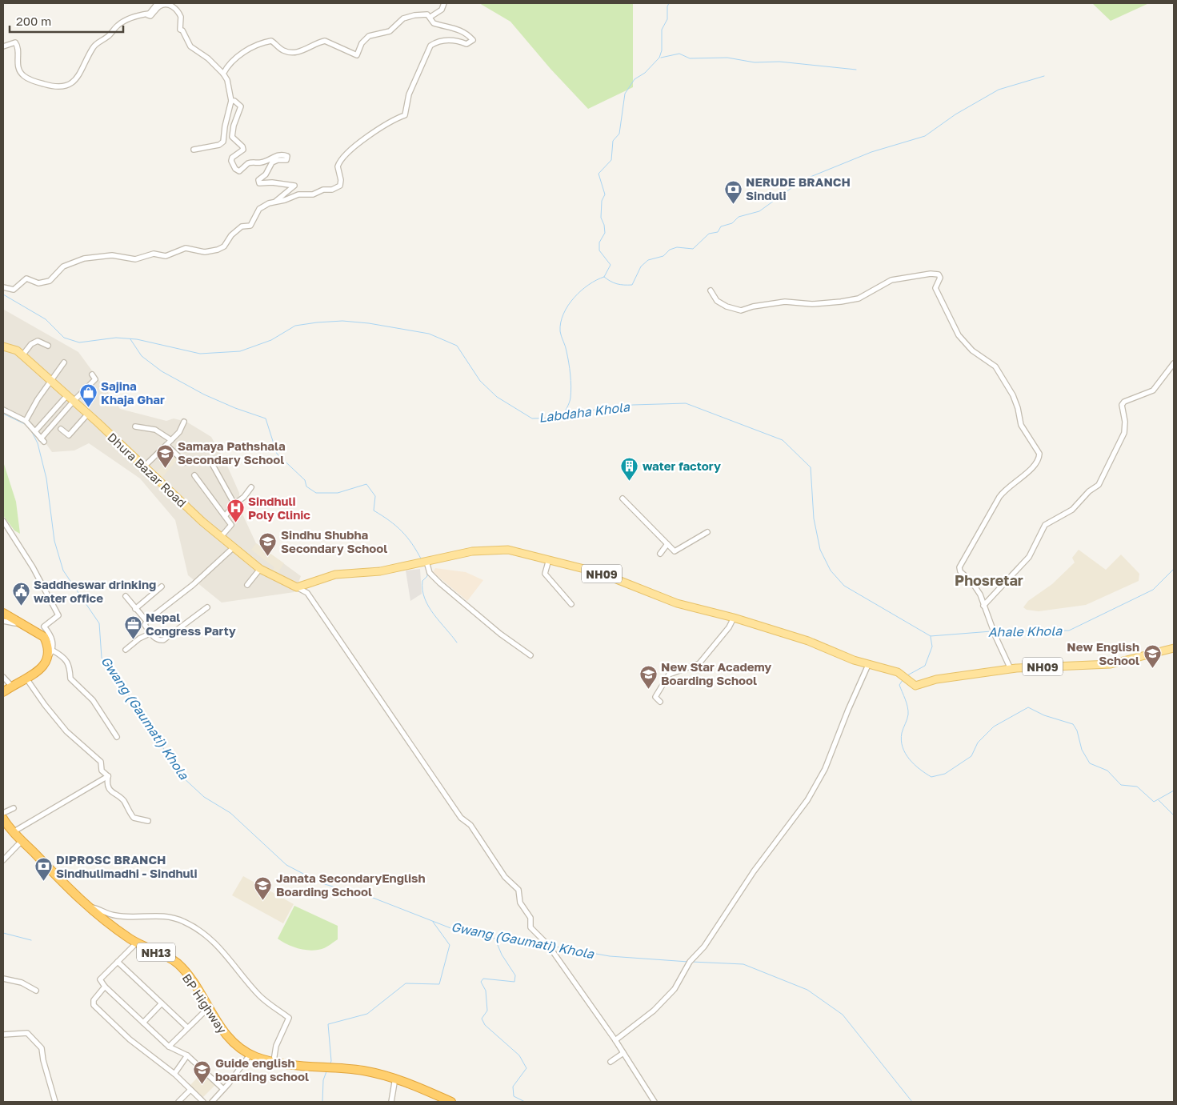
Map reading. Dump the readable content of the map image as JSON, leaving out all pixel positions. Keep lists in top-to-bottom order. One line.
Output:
{"streets":{"highway":["NH13","BP Highway"],"main road":["Dhura Bazar Road","NH09"]},"crossings":[["Dhura Bazar Road","NH09"]],"districts":["Phosretar"],"water":["Labdaha Khola","Ahale Khola","Gwang (Gaumati) Khola"],"places":{"bank":["NERUDE BRANCH Sinduli","DIPROSC BRANCH Sindhulimadhi - Sindhuli"],"shop":["Sajina Khaja Ghar"],"school or university":["Samaya Pathshala Secondary School","Sindhu Shubha Secondary School","New English School","New Star Academy Boarding School","Janata SecondaryEnglish Boarding School","Guide english boarding school"],"building":["water factory"],"hospital":["Sindhuli Poly Clinic"],"public building":["Saddheswar drinking water office"],"office":["Nepal Congress Party"]},"scale_bar":"200 m"}
